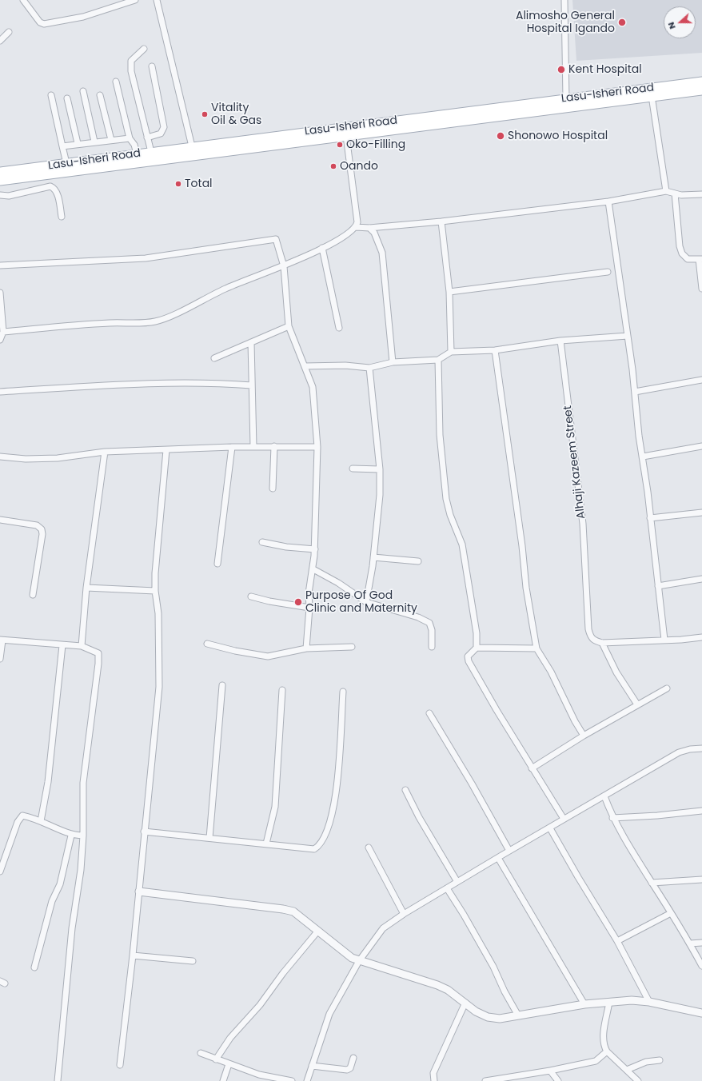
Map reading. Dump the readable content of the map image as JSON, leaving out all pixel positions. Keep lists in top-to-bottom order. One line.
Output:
{"streets":{"main road":["Lasu-Isheri Road"],"street":["Alhaji Kazeem Street"]},"places":["Alimosho General Hospital Igando","Kent Hospital","Vitality Oil & Gas","Shonowo Hospital","Oko-Filling","Oando","Total","Purpose Of God Clinic and Maternity"],"north":"left"}
